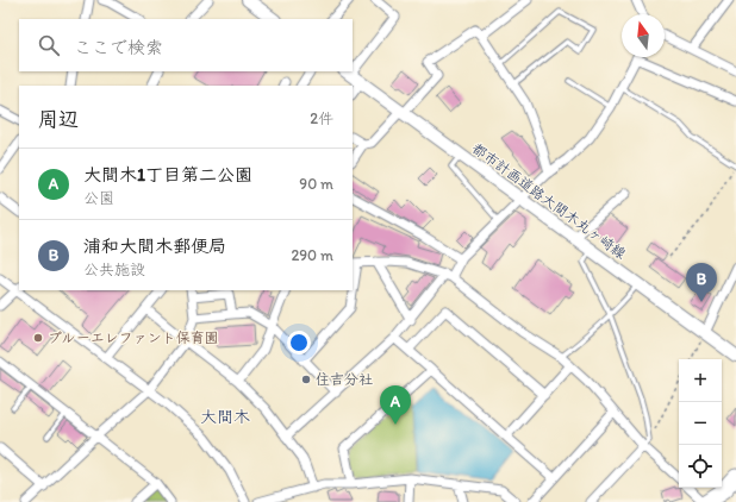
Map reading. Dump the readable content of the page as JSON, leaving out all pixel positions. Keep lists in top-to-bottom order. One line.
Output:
{"streets":{"street":["都市計画道路大間木丸ヶ崎線"]},"districts":["大間木"],"places":["ブルーエレファント保育園","住吉分社"],"north":"top","page":{"search":"ここで検索","heading":["周辺","2件"],"list":[{"mark":"A","name":"大間木1丁目第二公園","note":"公園","value":"90 m"},{"mark":"B","name":"浦和大間木郵便局","note":"公共施設","value":"290 m"}],"pins":["B","A"],"map_buttons":["+","−"]}}
